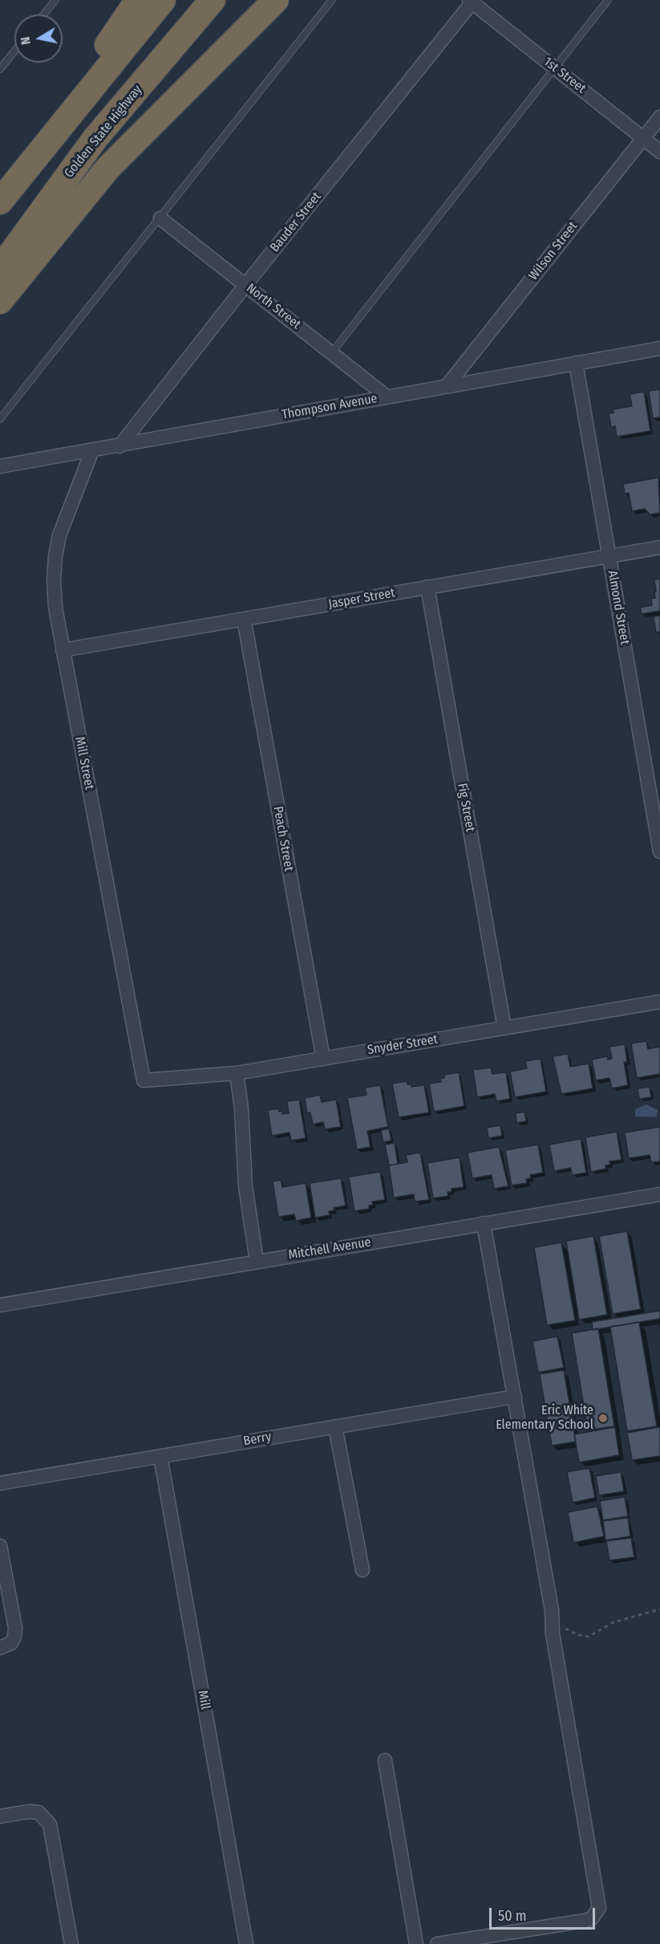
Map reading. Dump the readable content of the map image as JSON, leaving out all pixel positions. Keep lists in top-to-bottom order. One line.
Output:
{"streets":{"highway":["Golden State Highway"],"street":["1st Street","Bauder Street","Wilson Street","North Street","Thompson Avenue","Jasper Street","Almond Street","Mill Street","Fig Street","Peach Street","Snyder Street","Mitchell Avenue","Berry","Mill"]},"crossings":[["1st Street","Bauder Street"],["1st Street","Wilson Street"],["Bauder Street","North Street"],["Bauder Street","Thompson Avenue"],["Wilson Street","Thompson Avenue"],["North Street","Thompson Avenue"],["Thompson Avenue","Almond Street"],["Thompson Avenue","Mill Street"],["Jasper Street","Almond Street"],["Jasper Street","Mill Street"],["Jasper Street","Fig Street"],["Jasper Street","Peach Street"],["Mill Street","Snyder Street"],["Fig Street","Snyder Street"],["Peach Street","Snyder Street"],["Berry","Mill"]],"places":["Eric White Elementary School"],"scale_bar":"50 m","north":"left"}
